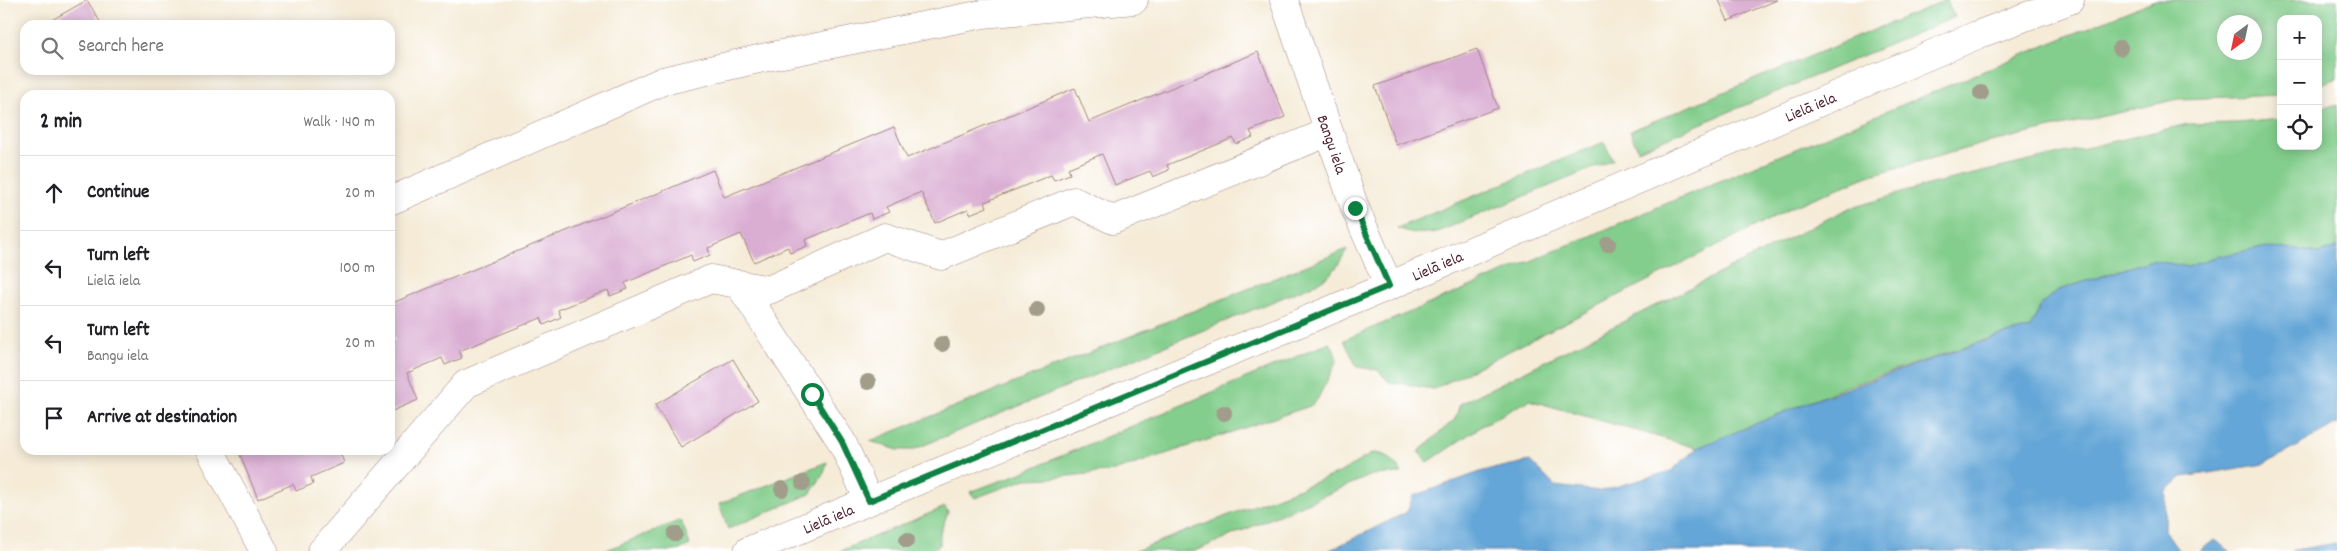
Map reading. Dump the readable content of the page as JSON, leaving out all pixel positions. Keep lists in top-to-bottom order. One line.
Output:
{"streets":{"street":["Lielā iela","Bangu iela"]},"crossings":[["Lielā iela","Bangu iela"]],"north":"bottom left","page":{"map_buttons":["+","−"],"search":"Search here","heading":["2 min","Walk · 140 m"],"list":[["Continue","20 m"],["Turn left","Lielā iela","100 m"],["Turn left","Bangu iela","20 m"],"Arrive at destination"]}}
